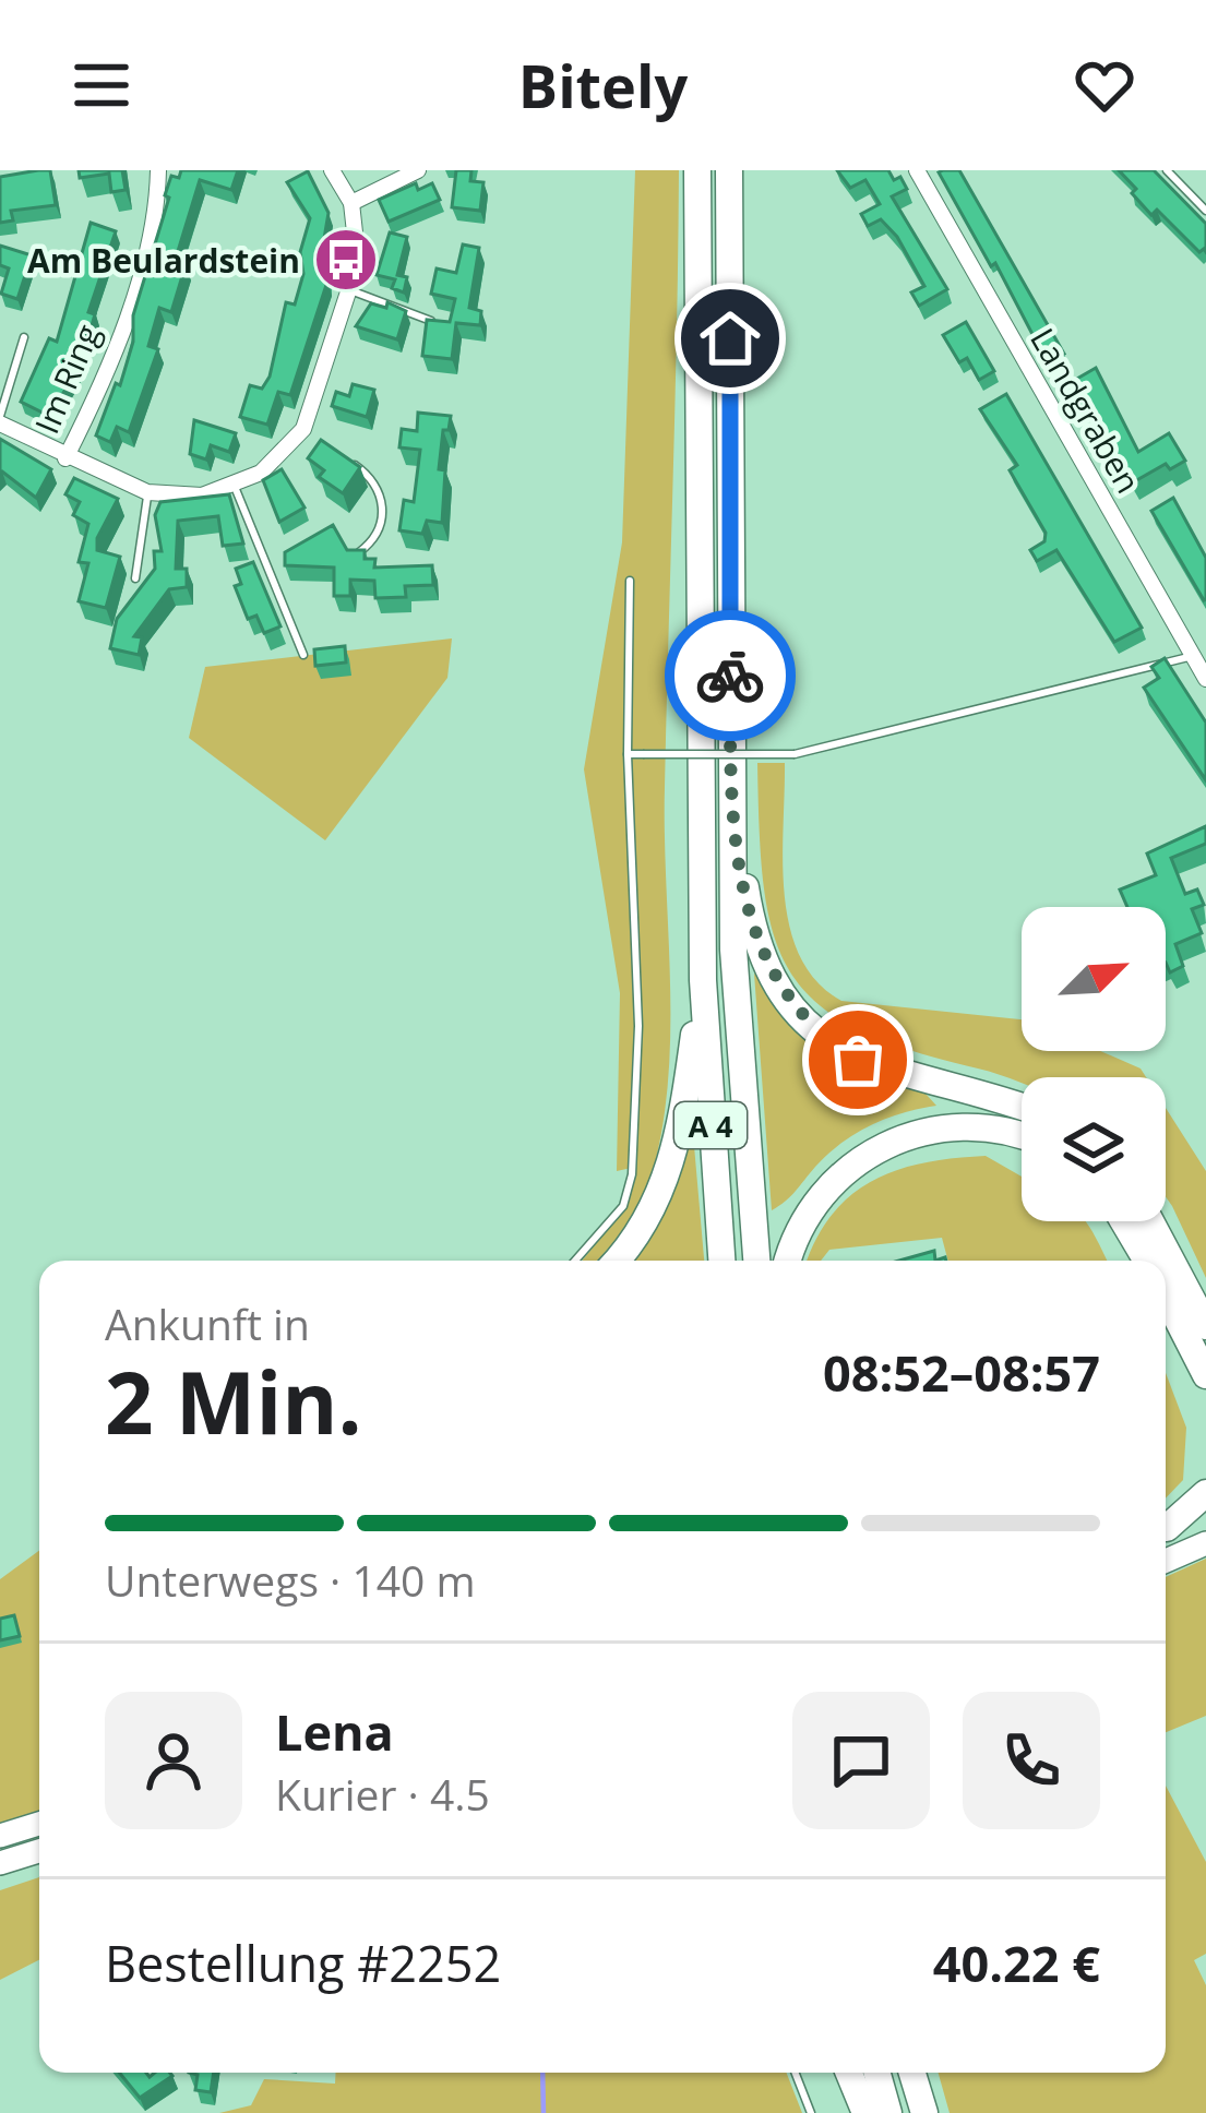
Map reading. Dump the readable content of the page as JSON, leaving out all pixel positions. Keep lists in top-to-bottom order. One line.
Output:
{"streets":{"highway":["A 4"],"street":["Im Ring","Landgraben"]},"places":{"bus stop":["Am Beulardstein"]},"north":"top right","page":{"header":"Bitely","heading":["2 Min.","Ankunft in","08:52–08:57"],"panel":["Lena","Kurier · 4.5","Bestellung #2252","40.22 €"],"bar":"Unterwegs · 140 m"}}
